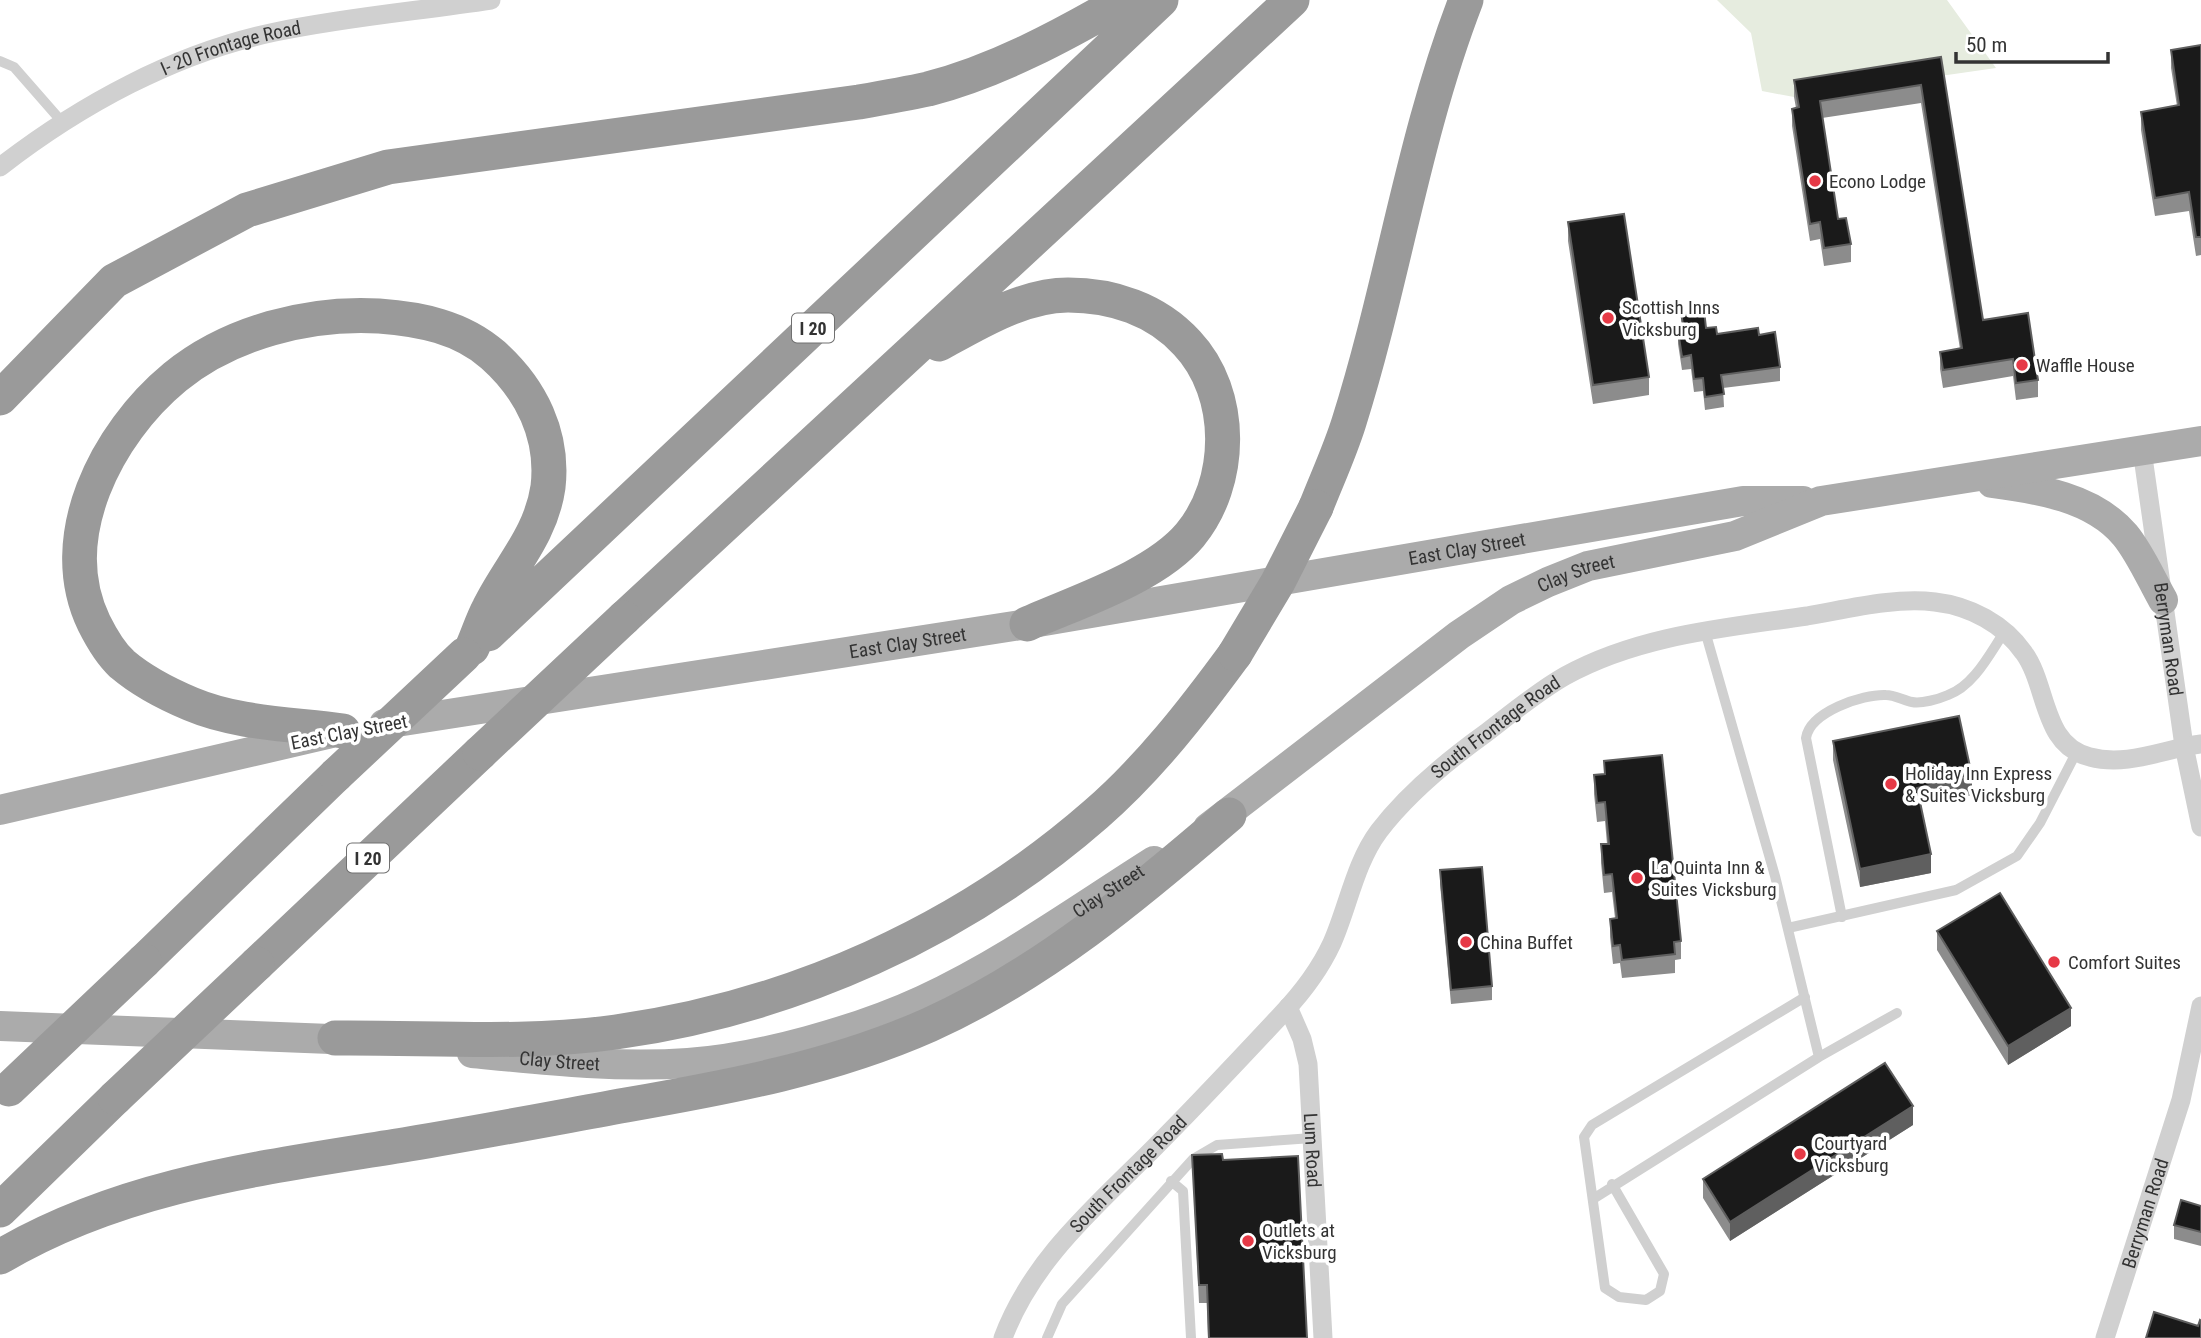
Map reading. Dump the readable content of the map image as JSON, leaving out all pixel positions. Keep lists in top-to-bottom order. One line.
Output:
{"streets":{"highway":["I 20"],"main road":["East Clay Street","Clay Street"],"street":["I- 20 Frontage Road","Berryman Road","South Frontage Road","Lum Road"]},"crossings":[["East Clay Street","Clay Street"],["Clay Street","Berryman Road"],["South Frontage Road","Lum Road"]],"places":["Econo Lodge","Scottish Inns Vicksburg","Waffle House","Holiday Inn Express & Suites Vicksburg","La Quinta Inn & Suites Vicksburg","China Buffet","Comfort Suites","Courtyard Vicksburg","Outlets at Vicksburg"],"scale_bar":"50 m"}
